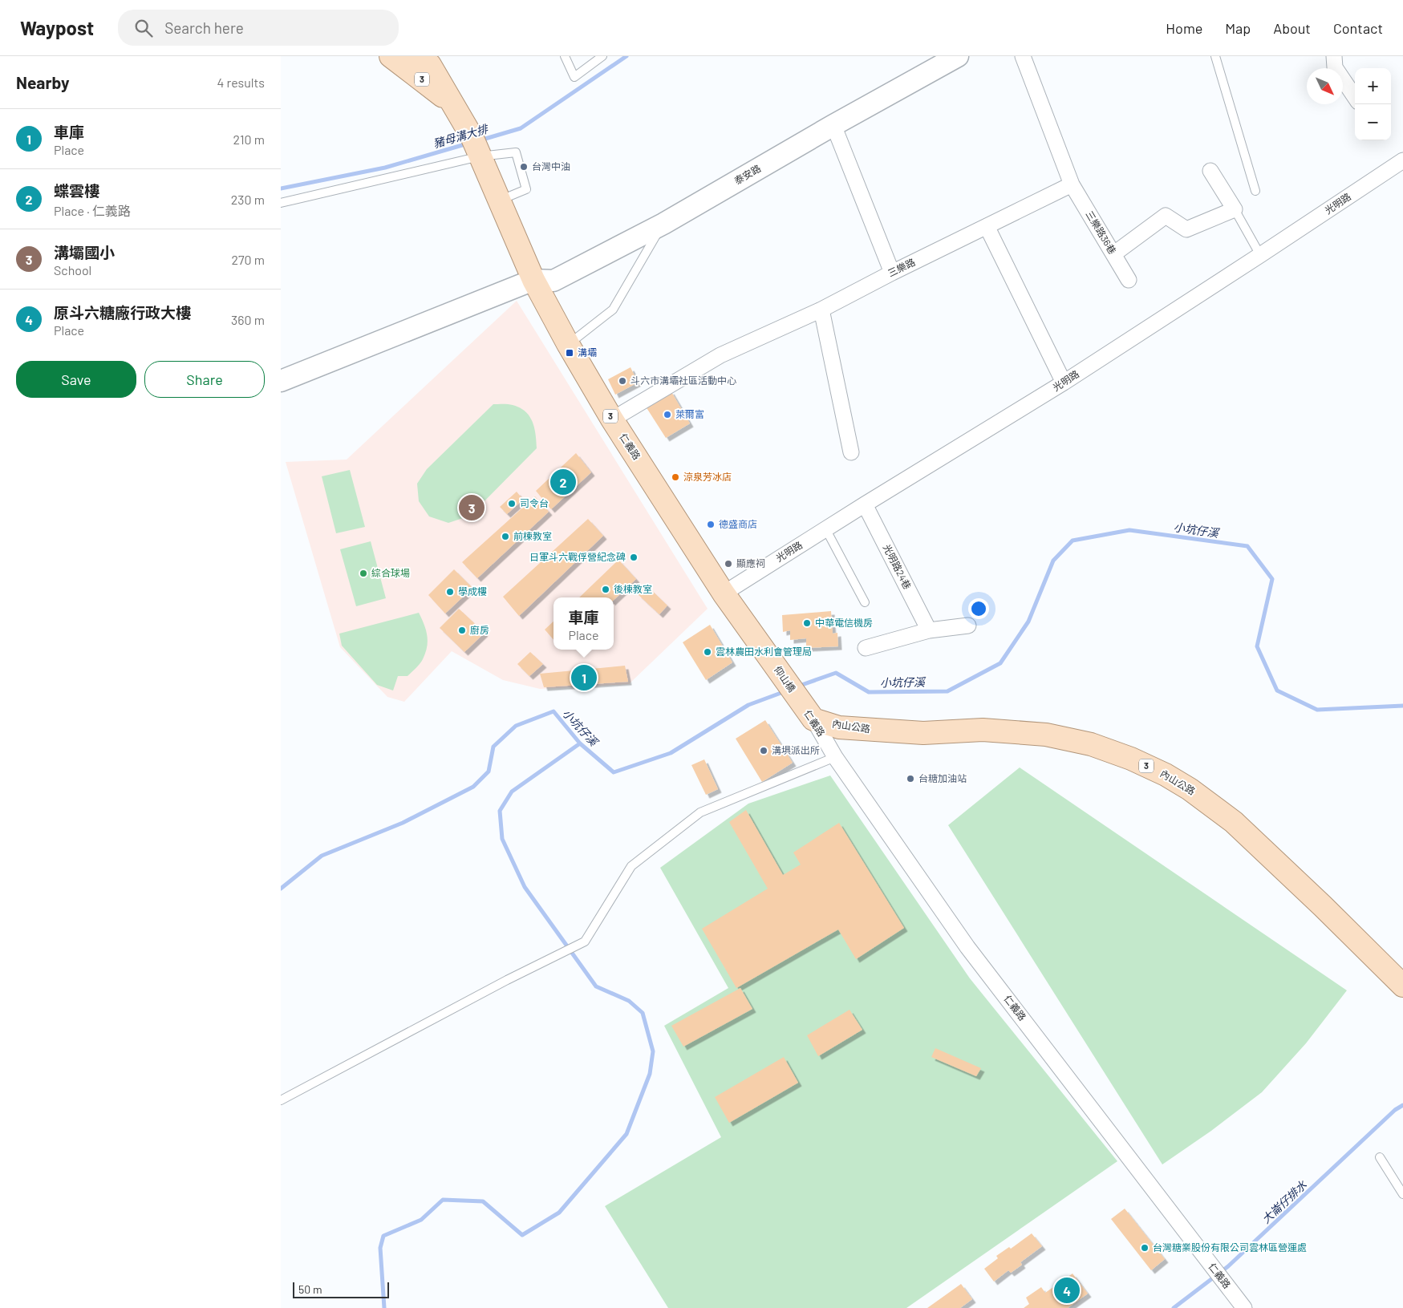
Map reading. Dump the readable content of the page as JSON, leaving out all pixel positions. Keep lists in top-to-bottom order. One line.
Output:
{"streets":{"main road":["3","仁義路","仰山橋","內山公路"],"street":["泰安路","光明路","三樂路36巷","三樂路","光明路24巷"]},"crossings":[["3","仁義路"],["泰安路","仁義路"],["光明路","仁義路"],["光明路","光明路24巷"],["三樂路36巷","三樂路"],["三樂路","仁義路"],["仁義路","仰山橋"],["仁義路","內山公路"]],"water":["豬母溝大排","小坑仔溪","大崙仔排水"],"places":{"other":["台灣中油","斗六市溝壩社區活動中心","萊爾富","涼泉芳冰店","司令台","德盛商店","前棟教室","日軍斗六戰俘營紀念碑","顯應祠","綜合球場","後棟教室","學成樓","中華電信機房","廚房","雲林農田水利會管理局","溝埧派出所","台糖加油站","台灣糖業股份有限公司雲林區營運處"],"transit":["溝壩"]},"scale_bar":"50 m","north":"bottom right","page":{"header":"Waypost","search":"Search here","nav":["Home","Map","About","Contact"],"heading":["Nearby","4 results"],"map_buttons":["+","−"],"list":[{"mark":"1","name":"車庫","note":"Place","value":"210 m"},{"mark":"2","name":"蝶雲樓","note":"Place · 仁義路","value":"230 m"},{"mark":"3","name":"溝壩國小","note":"School","value":"270 m"},{"mark":"4","name":"原斗六糖廠行政大樓","note":"Place","value":"360 m"}],"buttons":["Save","Share"],"pins":["2","3","1","4"],"popup":["車庫","Place"],"scale":"50 m"}}
